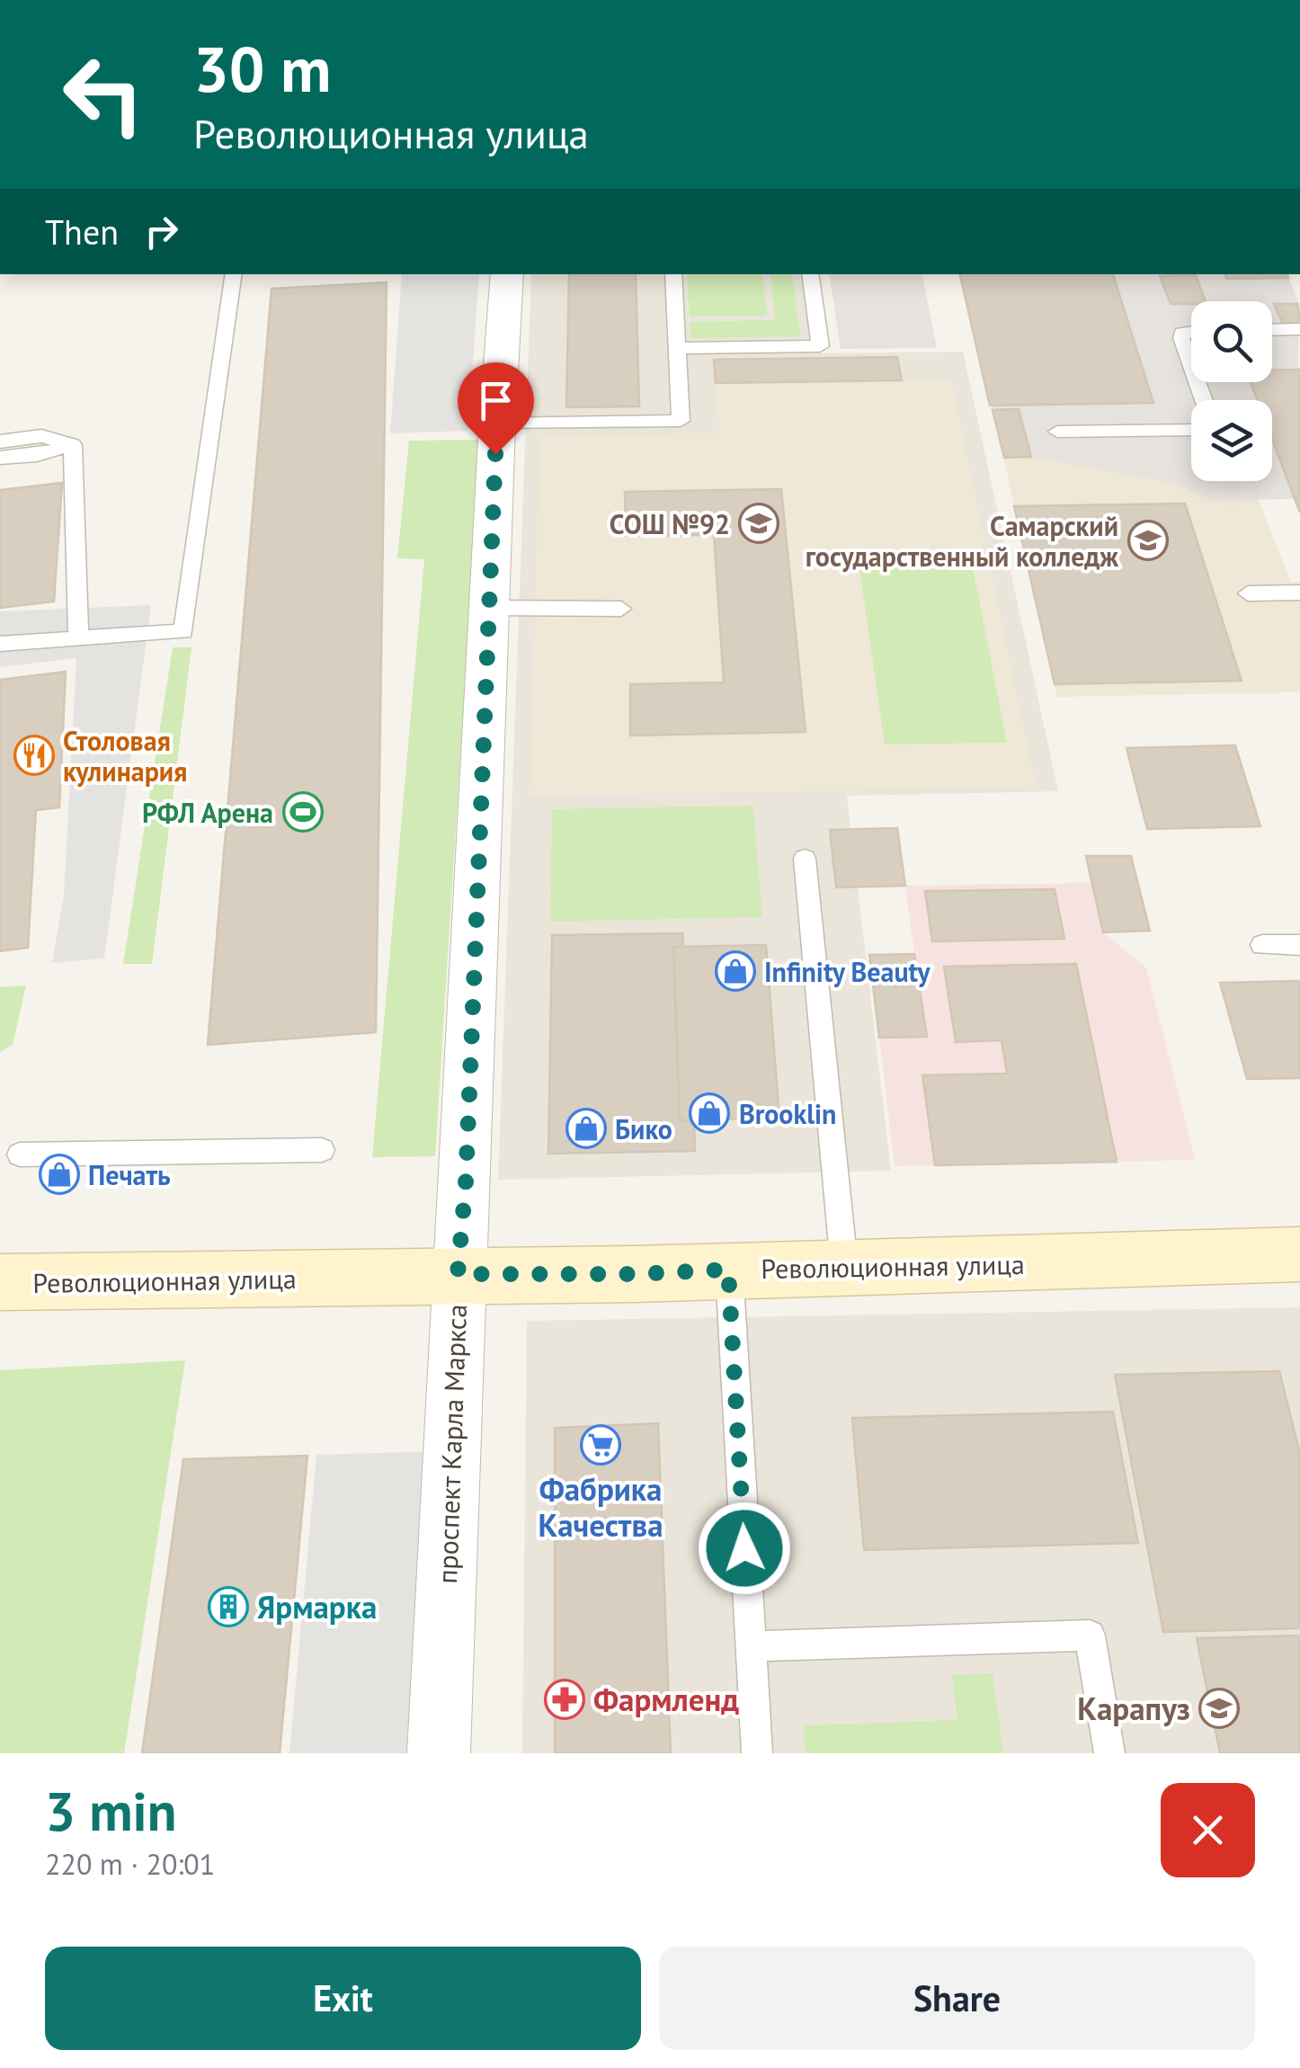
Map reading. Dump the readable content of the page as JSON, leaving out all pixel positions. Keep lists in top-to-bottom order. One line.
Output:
{"streets":{"main road":["Революционная улица"],"street":["проспект Карла Маркса"]},"crossings":[["Революционная улица","проспект Карла Маркса"]],"places":{"school or university":["СОШ №92","Самарский государственный колледж","Карапуз"],"restaurant":["Столовая кулинария"],"sports":["РФЛ Арена"],"shop":["Infinity Beauty","Brooklin","Бико","Печать"],"supermarket":["Фабрика Качества"],"building":["Ярмарка"],"pharmacy":["Фармленд"]},"page":{"turn":["30 m","Революционная улица"],"then":"Then","heading":["3 min","220 m · 20:01"],"buttons":["Exit","Share"]}}
